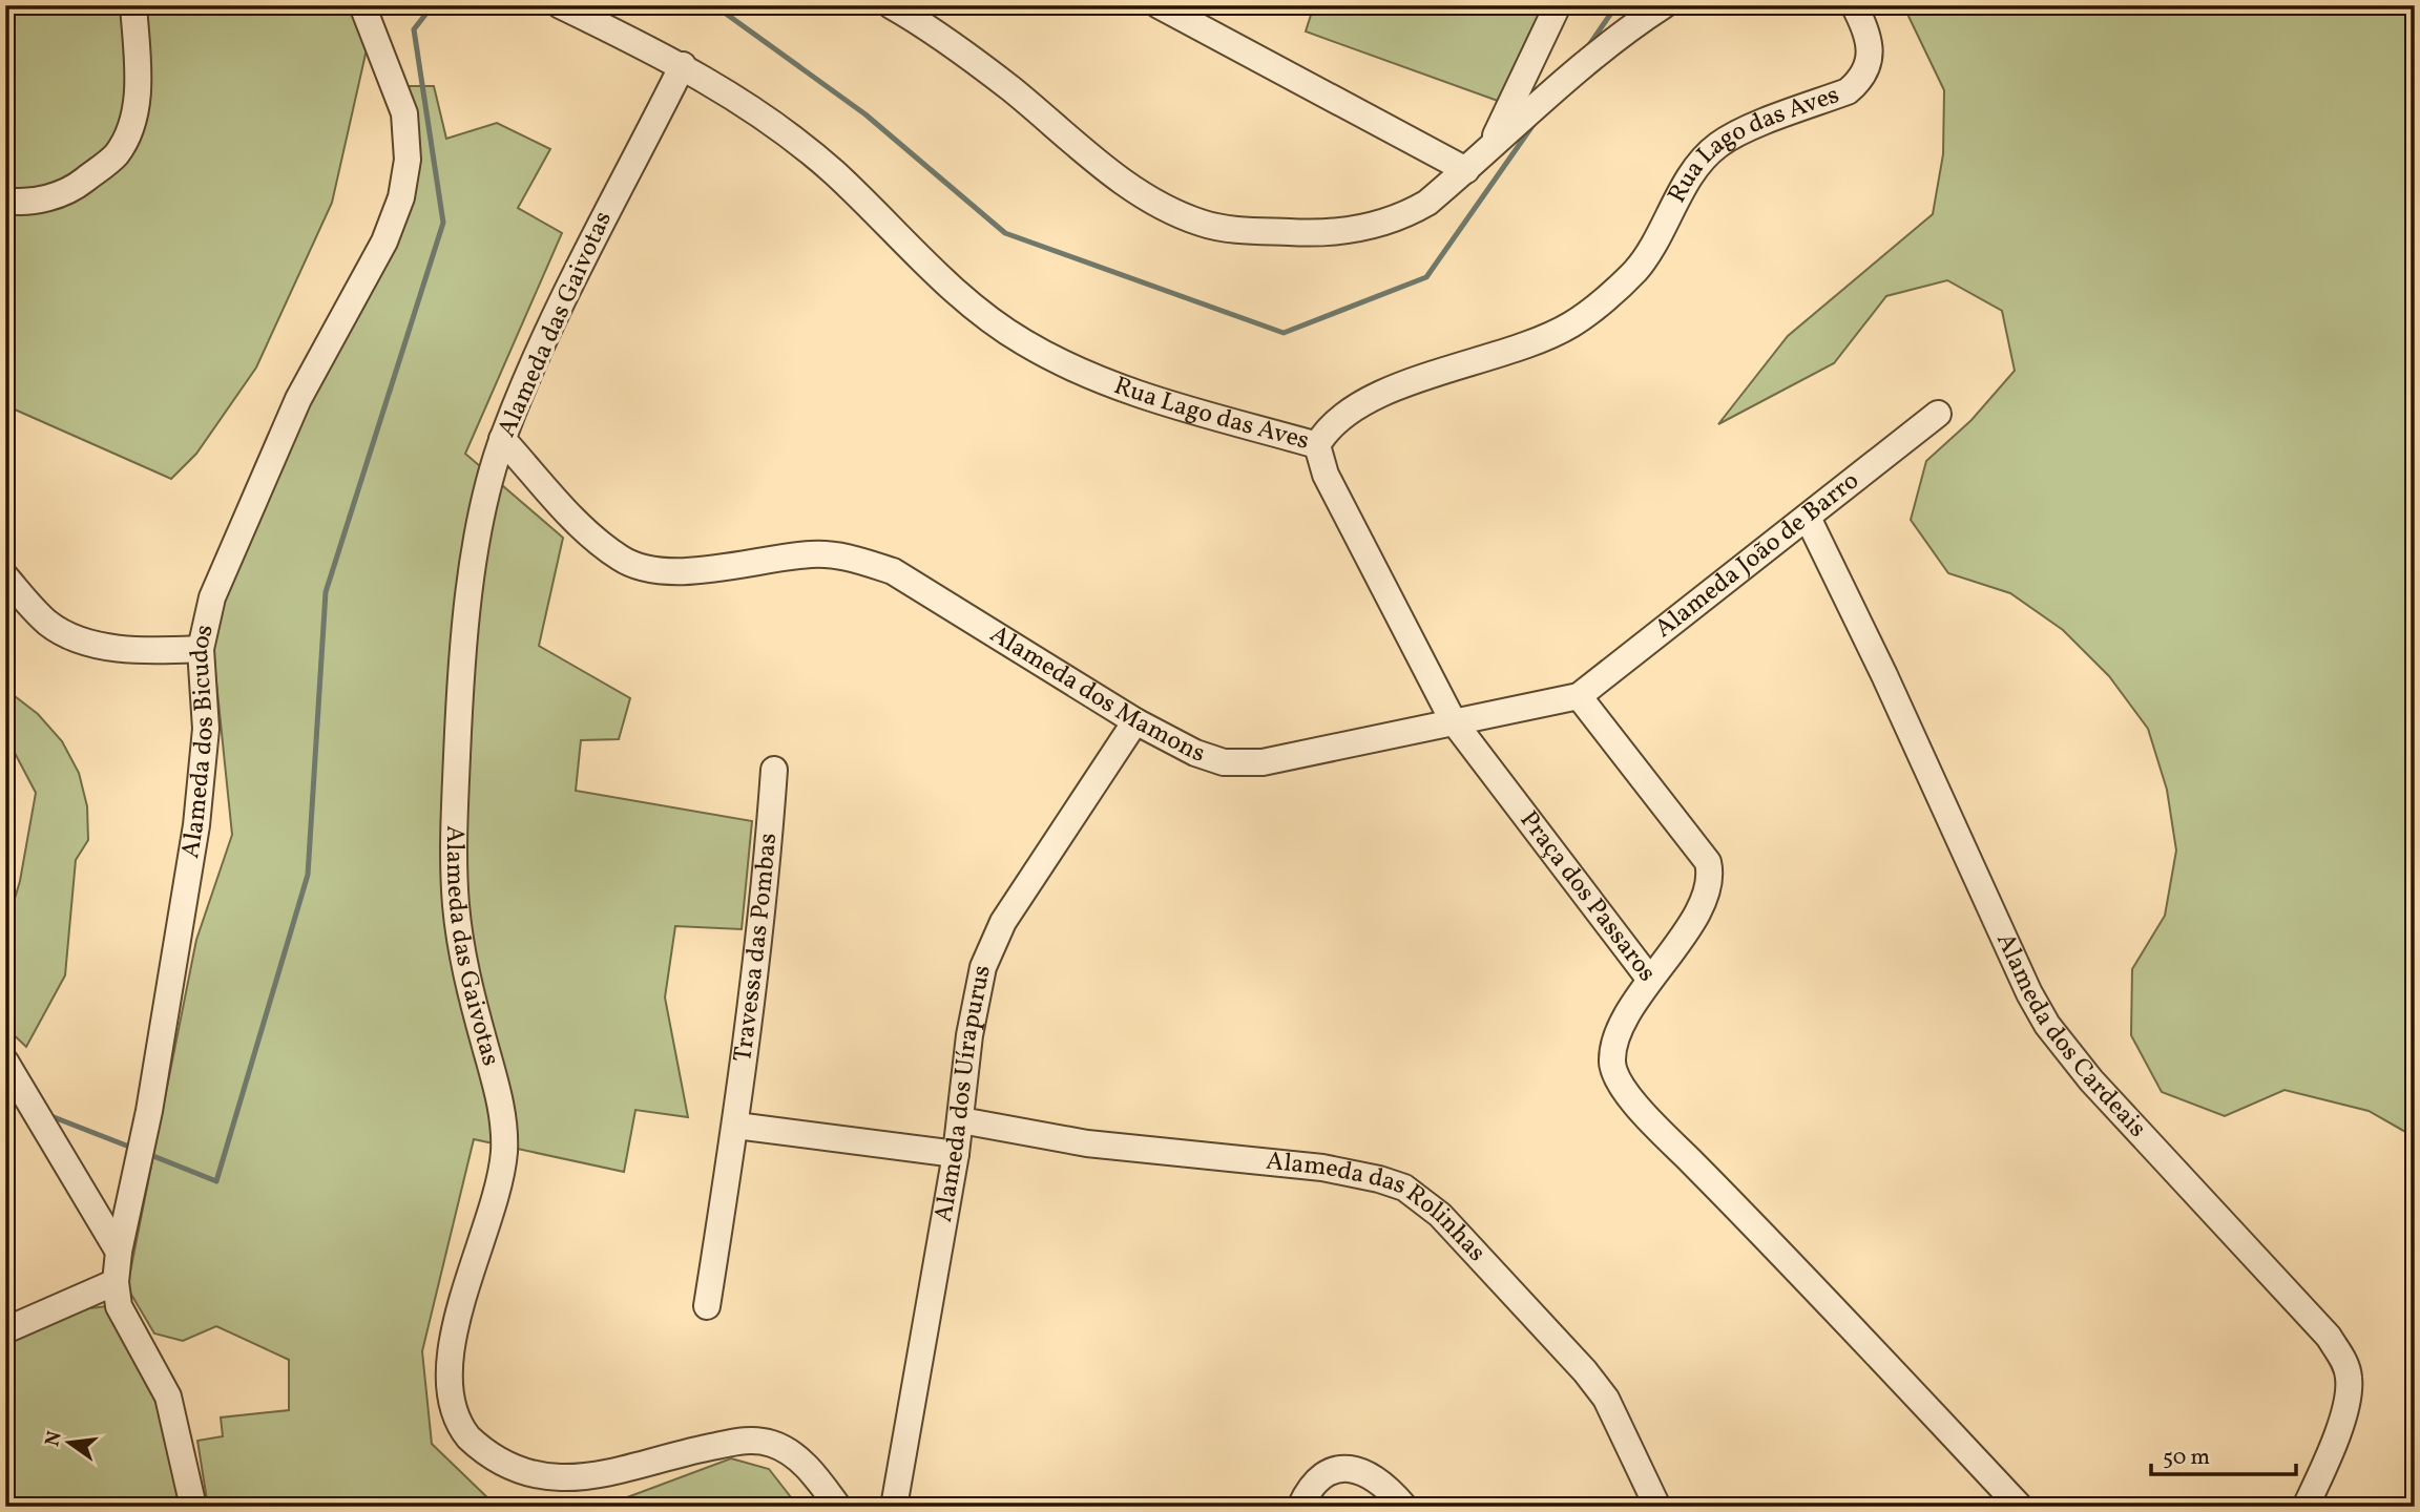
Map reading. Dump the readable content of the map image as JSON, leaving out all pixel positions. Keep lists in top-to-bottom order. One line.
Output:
{"streets":{"street":["Rua Lago das Aves","Alameda das Gaivotas","Alameda João de Barro","Alameda dos Mamons","Alameda dos Bicudos","Praça dos Passaros","Travessa das Pombas","Alameda dos Cardeais","Alameda dos Uírapurus","Alameda das Rolinhas"]},"crossings":[["Rua Lago das Aves","Alameda das Gaivotas"],["Alameda das Gaivotas","Alameda dos Mamons"],["Alameda João de Barro","Praça dos Passaros"],["Alameda João de Barro","Alameda dos Cardeais"],["Alameda dos Mamons","Praça dos Passaros"],["Alameda dos Mamons","Alameda dos Uírapurus"],["Alameda dos Uírapurus","Alameda das Rolinhas"]],"scale_bar":"50 m","north":"left"}
